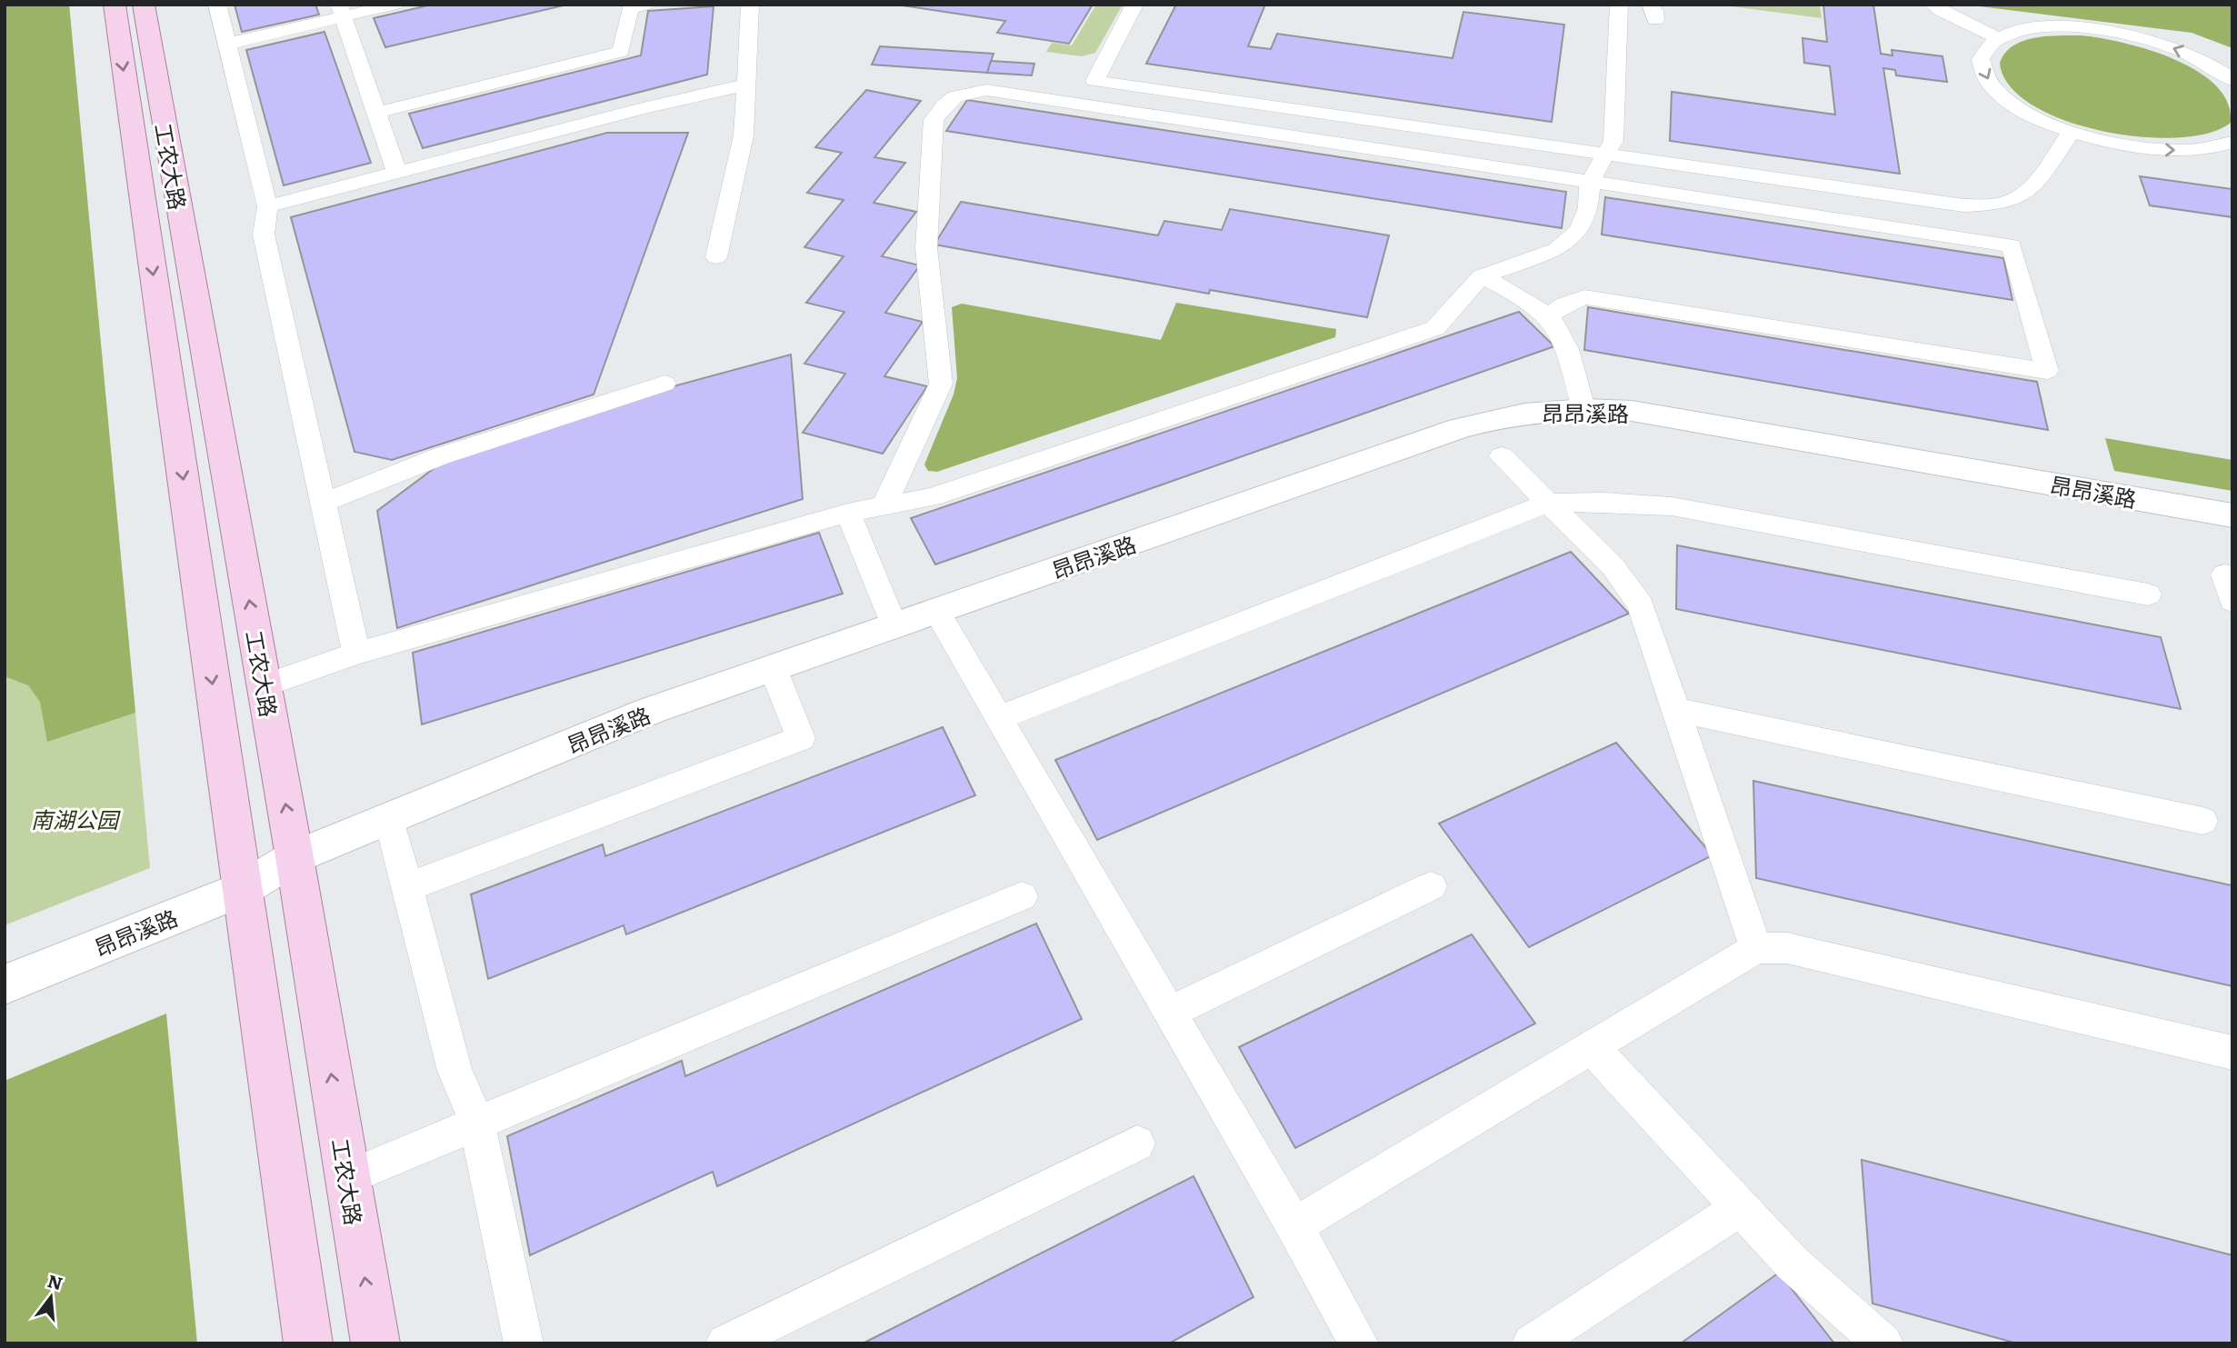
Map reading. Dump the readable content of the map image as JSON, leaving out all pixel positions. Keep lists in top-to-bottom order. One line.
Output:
{"streets":{"main road":["工农大路"],"street":["昂昂溪路"]},"crossings":[["工农大路","昂昂溪路"]],"parks":["南湖公园"],"north":"top"}
